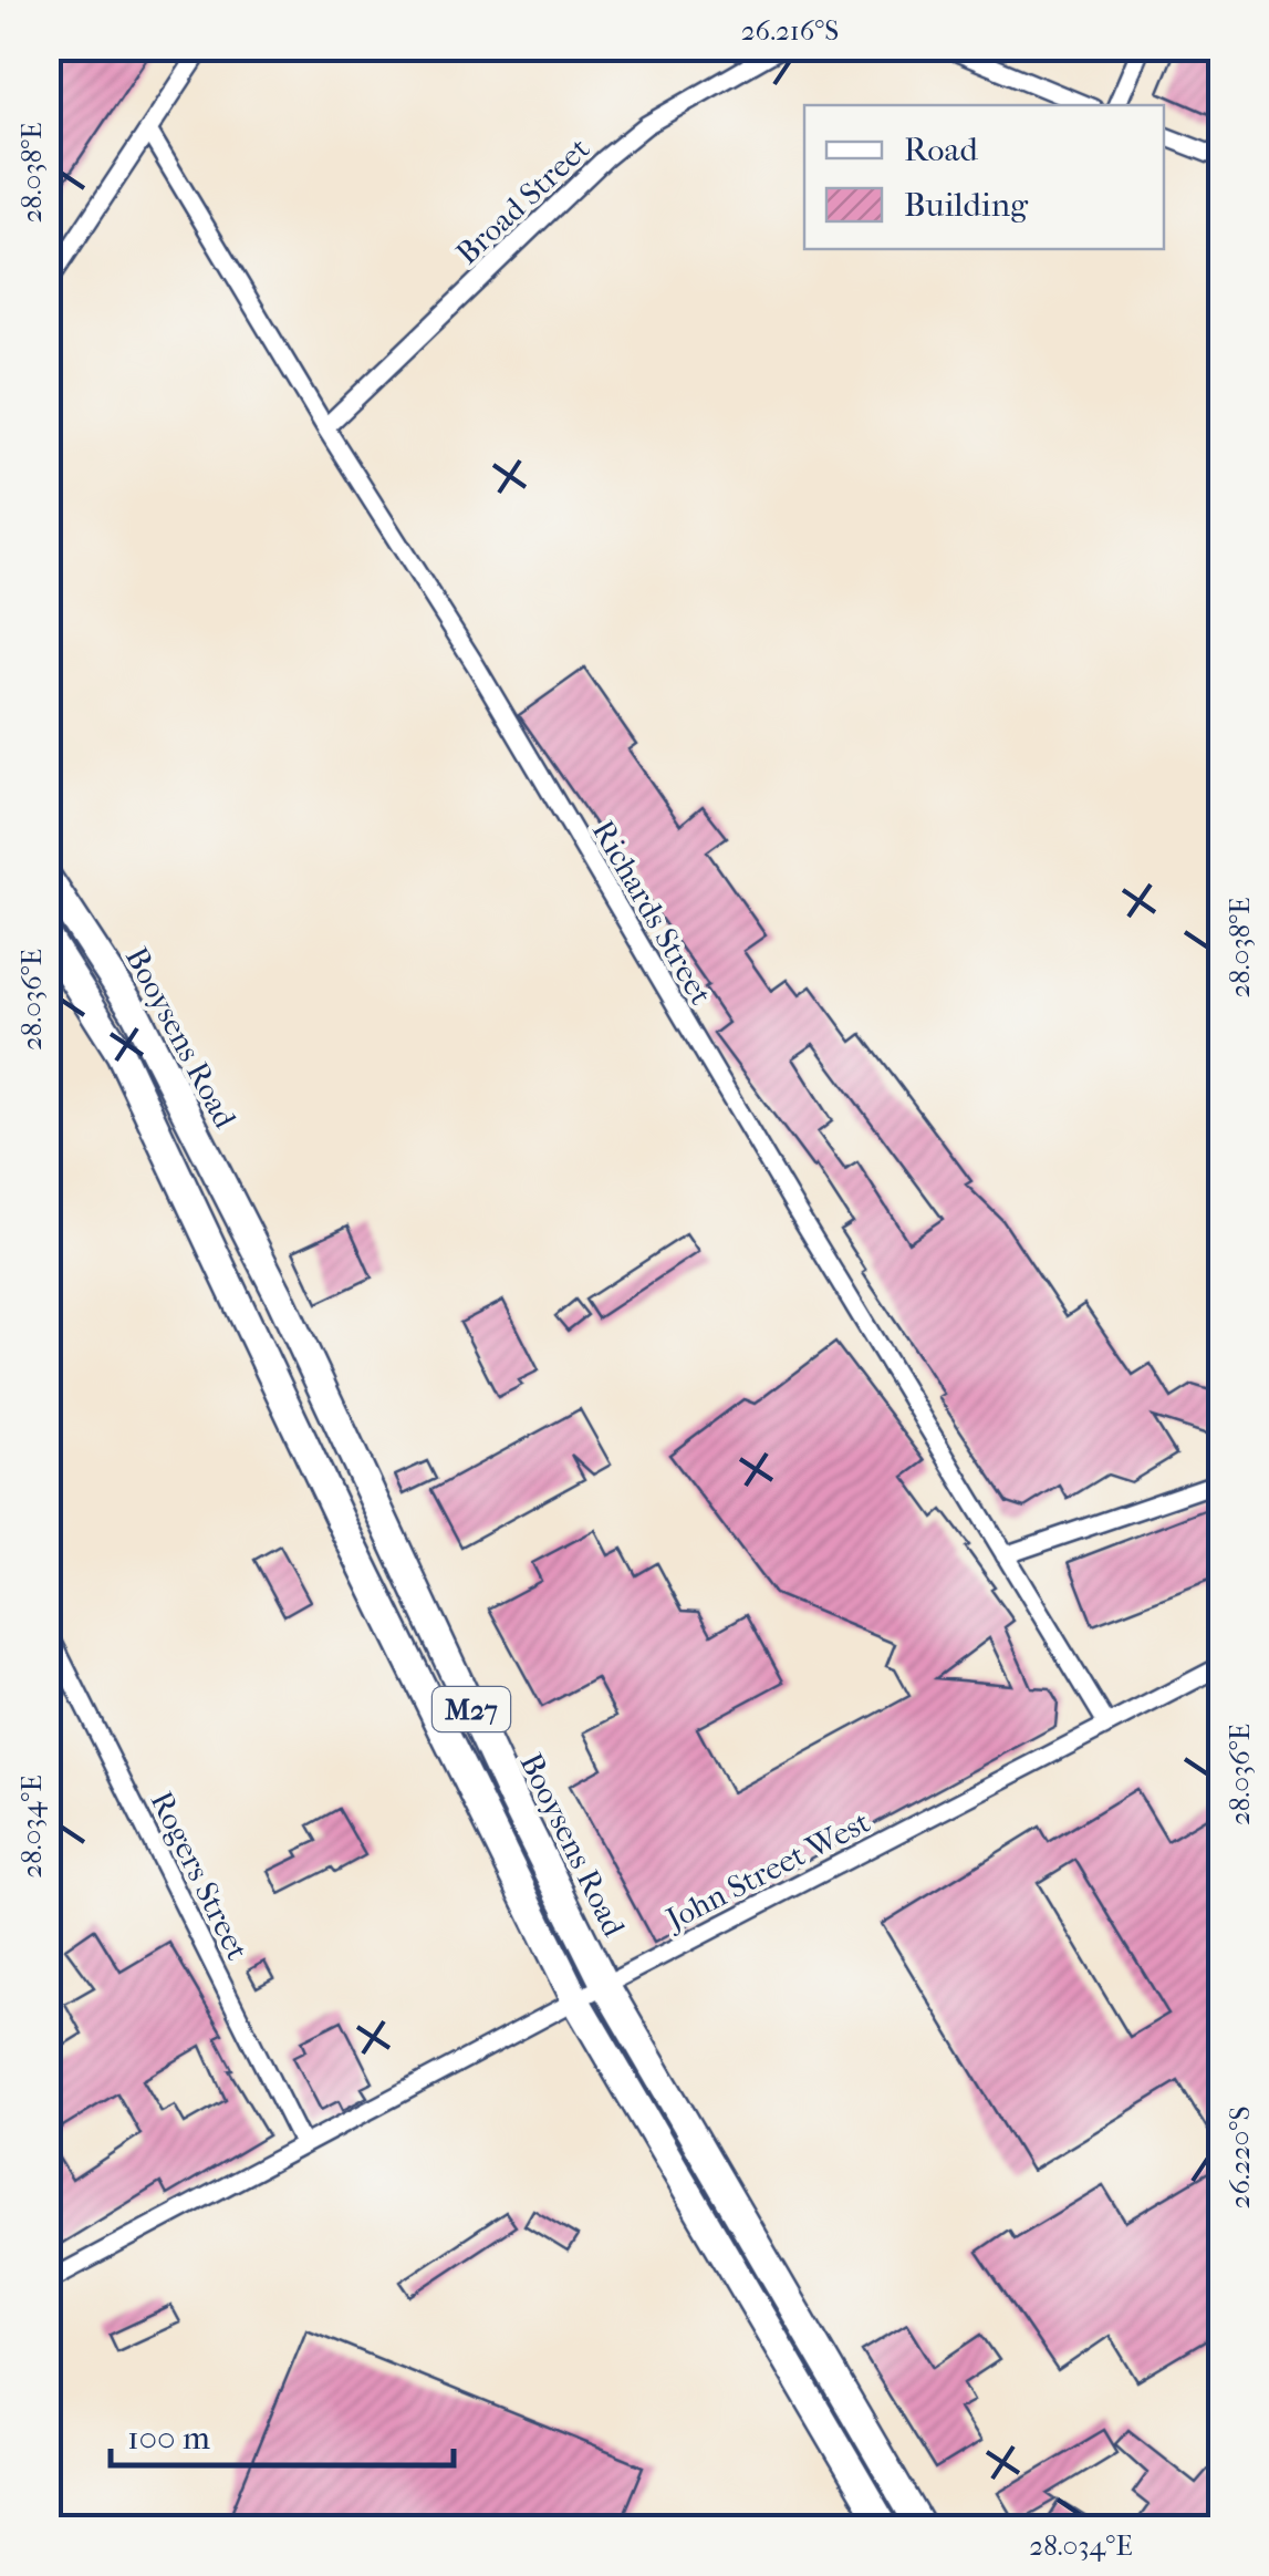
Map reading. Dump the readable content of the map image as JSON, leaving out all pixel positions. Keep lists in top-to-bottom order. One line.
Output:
{"streets":{"main road":["Booysens Road","M27"],"street":["Broad Street","Richards Street","John Street West","Rogers Street"]},"crossings":[["Broad Street","Richards Street"],["Richards Street","John Street West"],["Booysens Road","John Street West"],["John Street West","Rogers Street"]],"legend":["Road","Building"],"scale_bar":"100 m","coordinates":["26.216°S","28.038°E","28.036°E","28.034°E","26.220°S"]}
